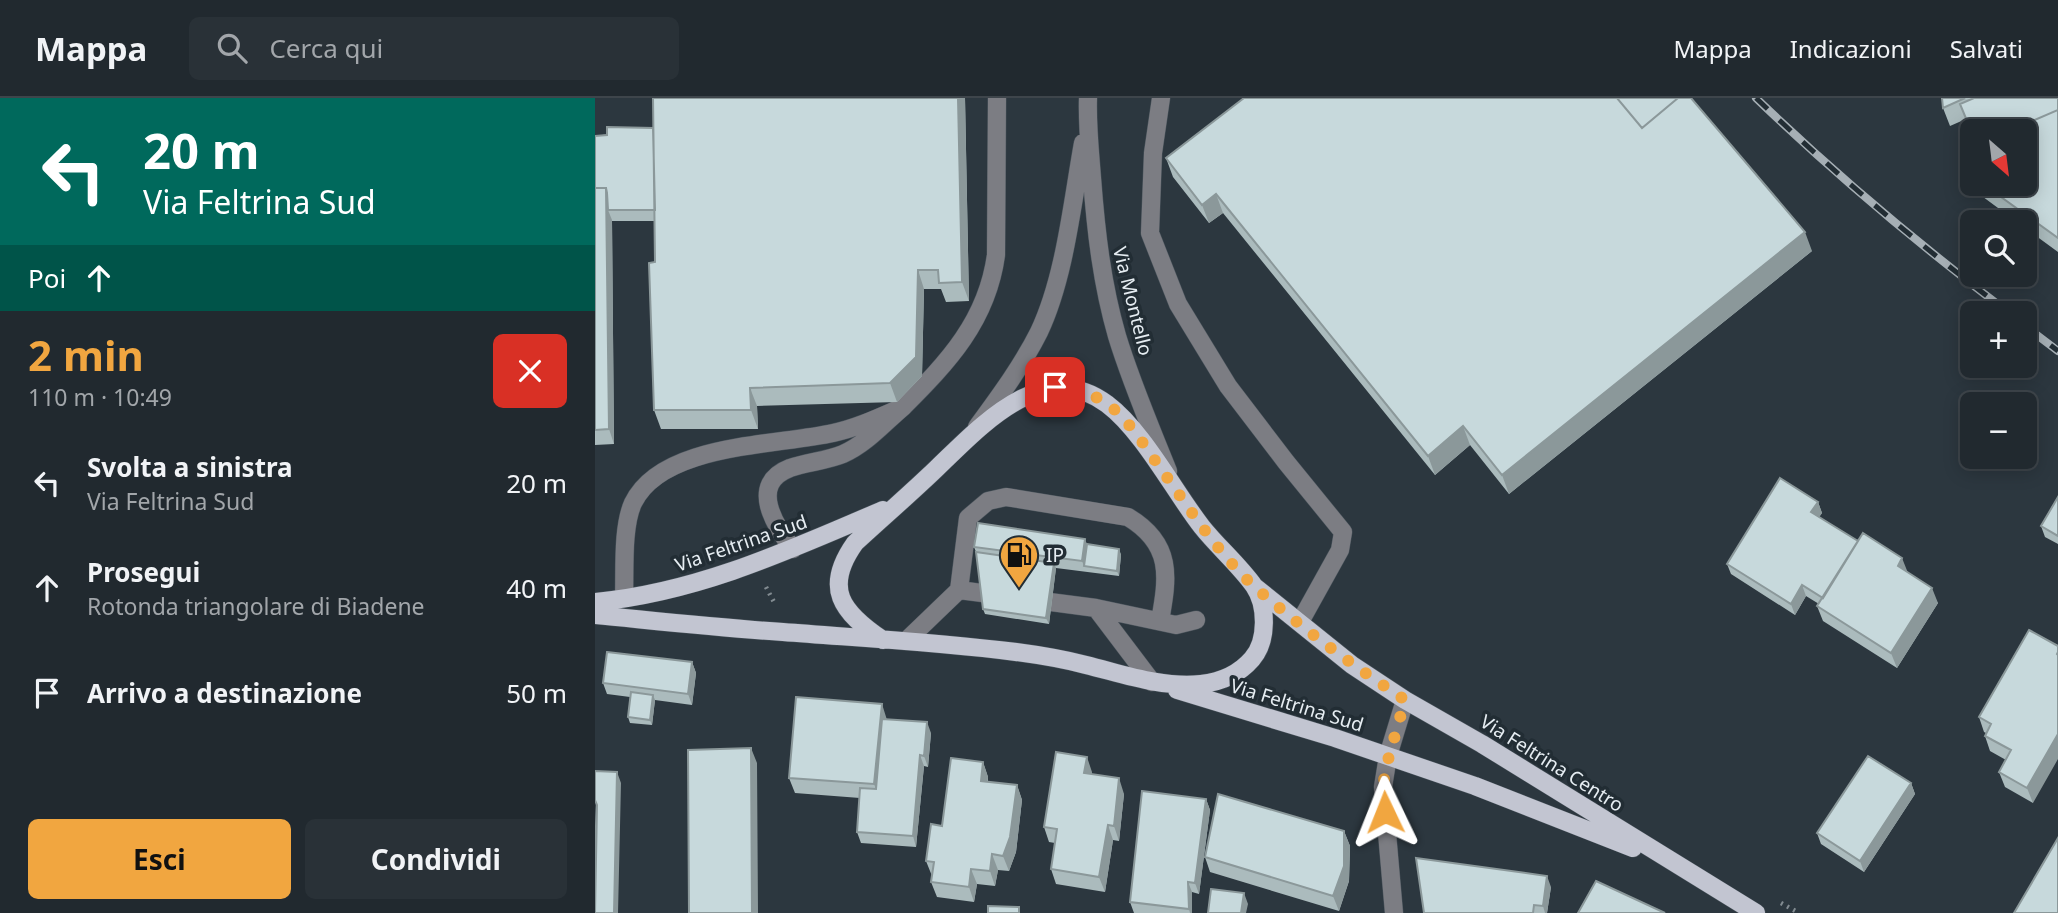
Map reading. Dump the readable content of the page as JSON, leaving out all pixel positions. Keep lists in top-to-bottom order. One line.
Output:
{"streets":{"main road":["Via Feltrina Sud","Via Feltrina Centro"],"street":["Via Montello"]},"crossings":[["Via Feltrina Sud","Via Feltrina Centro"]],"places":{"fuel station":["IP"]},"north":"bottom right","page":{"header":"Mappa","search":"Cerca qui","nav":["Mappa","Indicazioni","Salvati"],"turn":["20 m","Via Feltrina Sud"],"map_buttons":["+","−"],"then":"Poi","heading":["2 min","110 m · 10:49"],"list":[{"name":"Svolta a sinistra","note":"Via Feltrina Sud","value":"20 m"},{"name":"Prosegui","note":"Rotonda triangolare di Biadene","value":"40 m"},{"name":"Arrivo a destinazione","value":"50 m"}],"buttons":["Esci","Condividi"]}}
